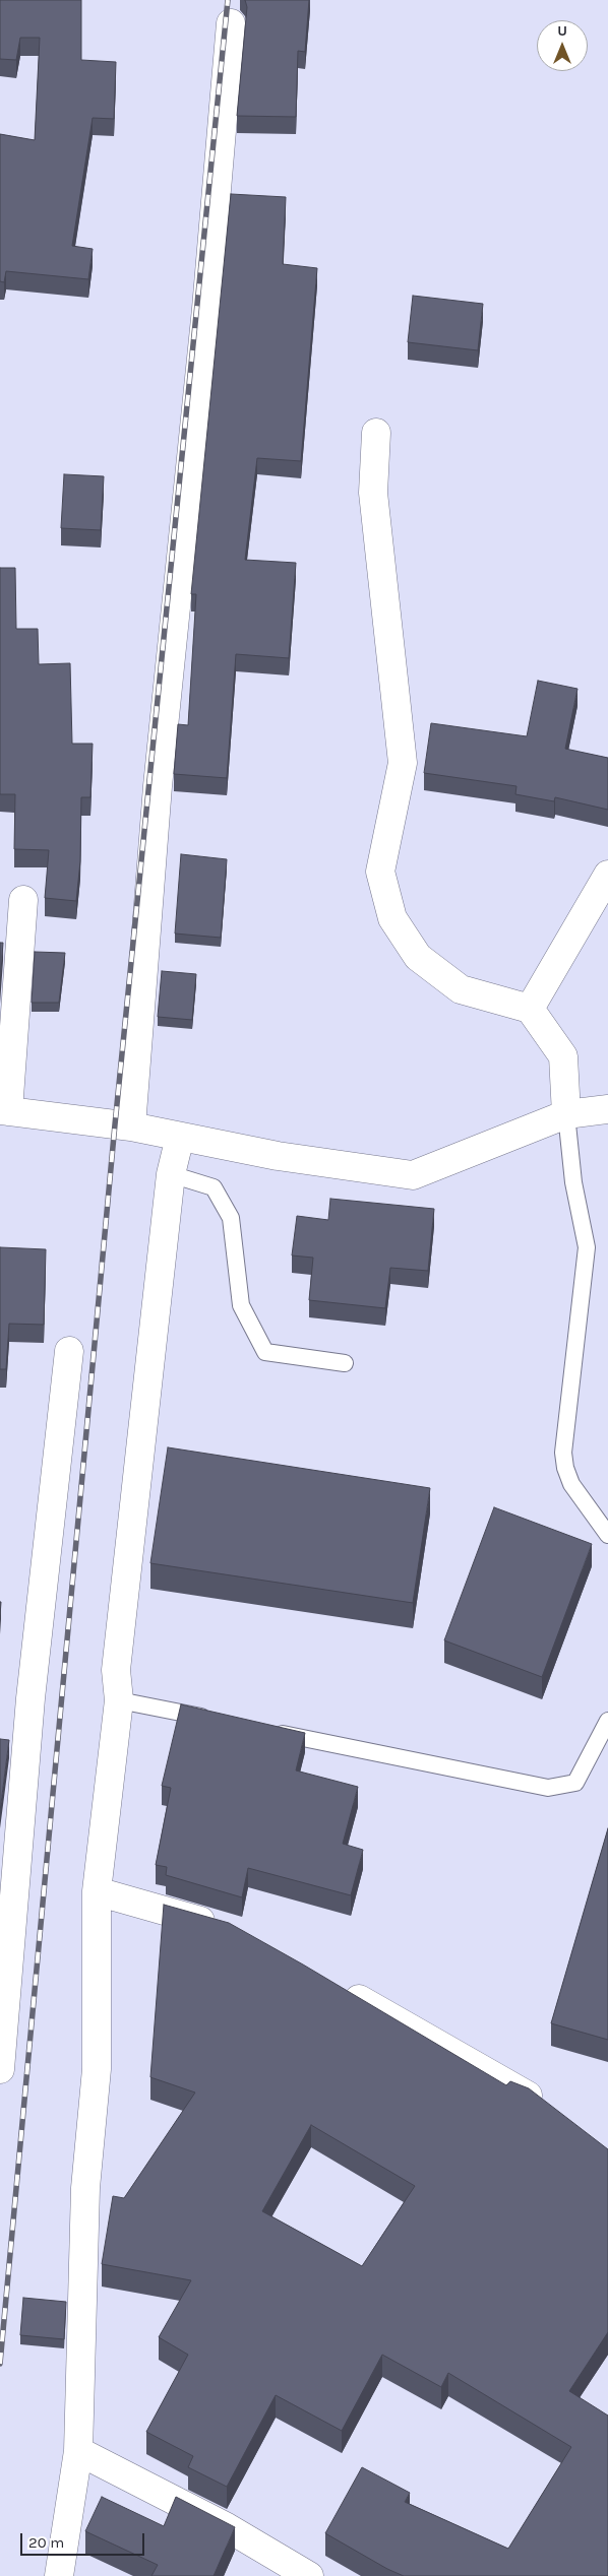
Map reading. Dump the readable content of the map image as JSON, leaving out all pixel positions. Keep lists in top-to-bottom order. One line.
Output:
{"scale_bar":"20 m","north":"top"}
